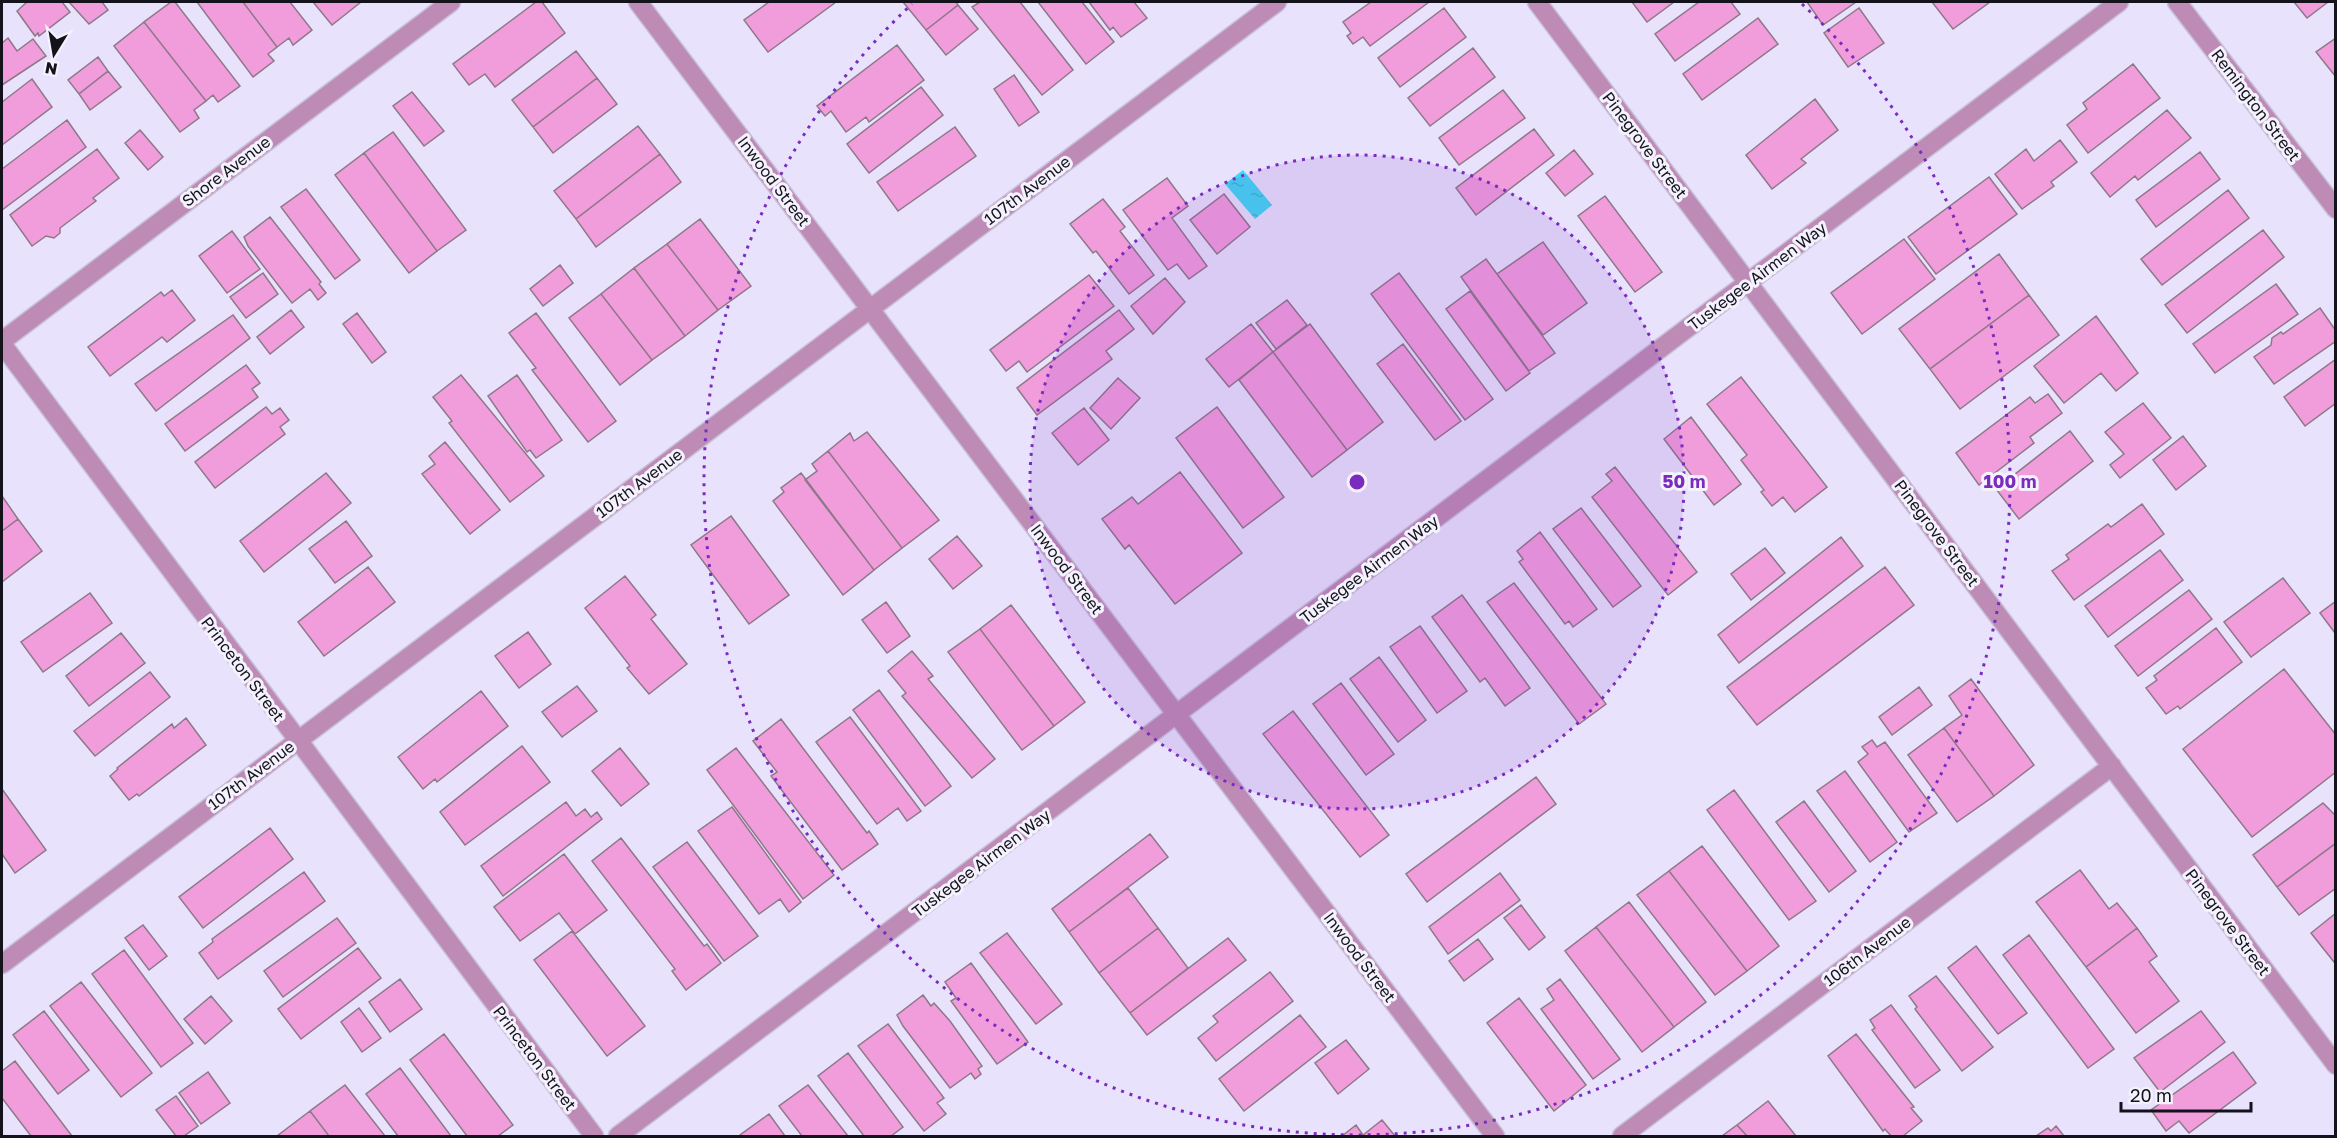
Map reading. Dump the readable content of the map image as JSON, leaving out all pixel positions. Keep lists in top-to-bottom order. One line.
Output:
{"streets":{"street":["Remington Street","Pinegrove Street","Shore Avenue","Inwood Street","107th Avenue","Tuskegee Airmen Way","Princeton Street","106th Avenue"]},"crossings":[["Pinegrove Street","Tuskegee Airmen Way"],["Pinegrove Street","106th Avenue"],["Shore Avenue","Princeton Street"],["Inwood Street","107th Avenue"],["Inwood Street","Tuskegee Airmen Way"],["107th Avenue","Princeton Street"]],"scale_bar":"20 m","north":"bottom","rings":["50 m","100 m"]}
